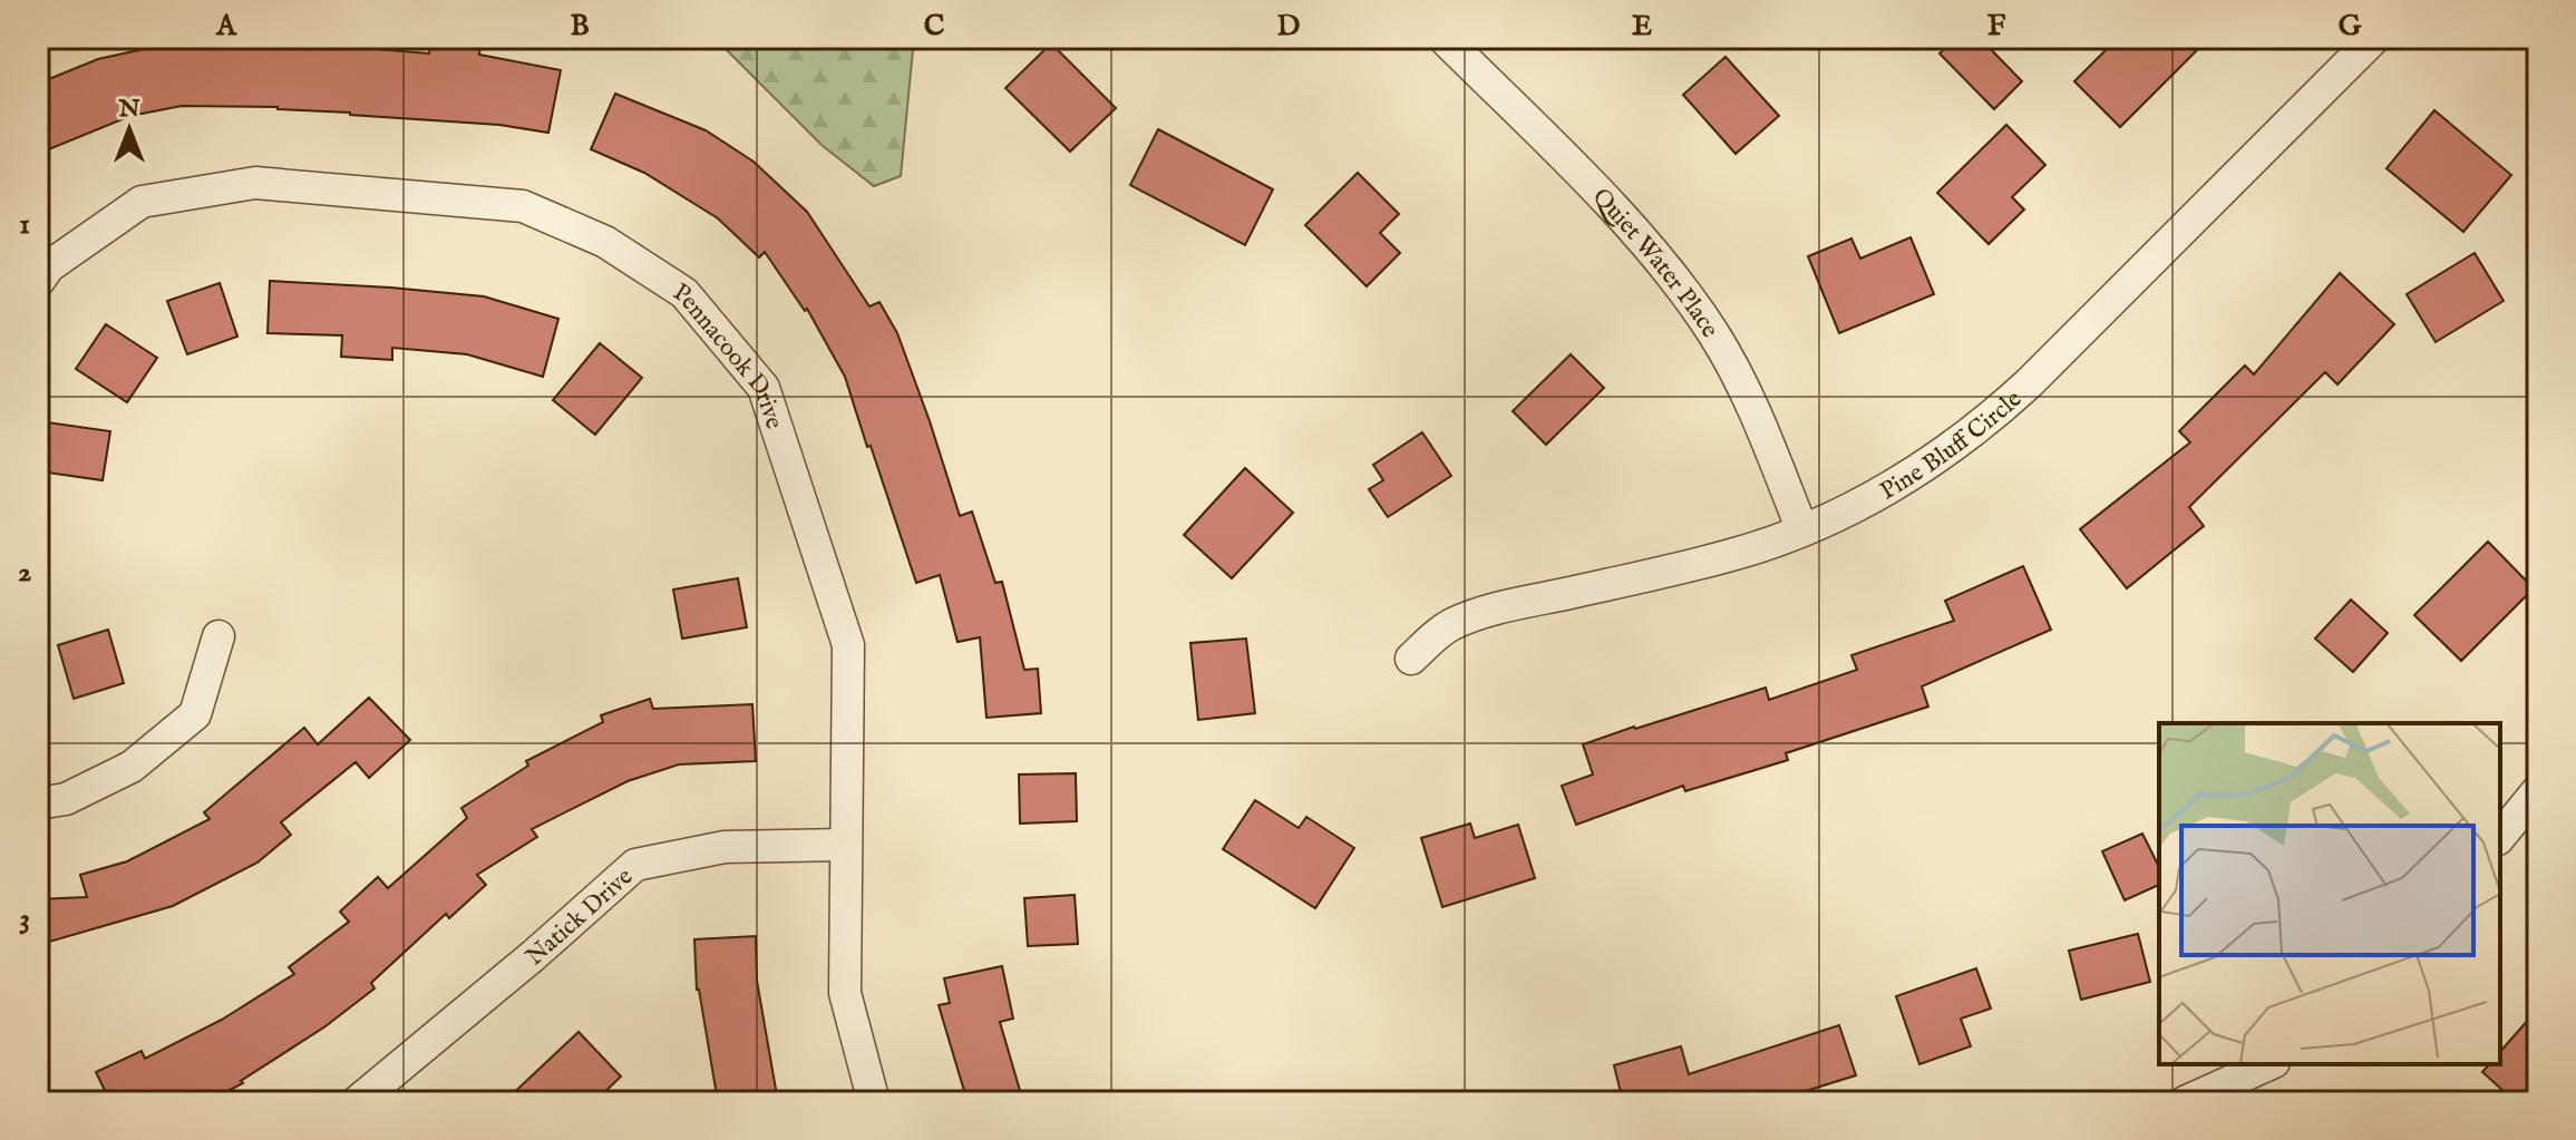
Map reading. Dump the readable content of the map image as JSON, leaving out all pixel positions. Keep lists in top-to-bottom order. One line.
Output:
{"streets":{"street":["Quiet Water Place","Pennacook Drive","Pine Bluff Circle","Natick Drive"]},"crossings":[["Quiet Water Place","Pine Bluff Circle"],["Pennacook Drive","Natick Drive"]],"north":"top","grid":{"columns":["A","B","C","D","E","F","G"],"rows":["1","2","3"]}}
